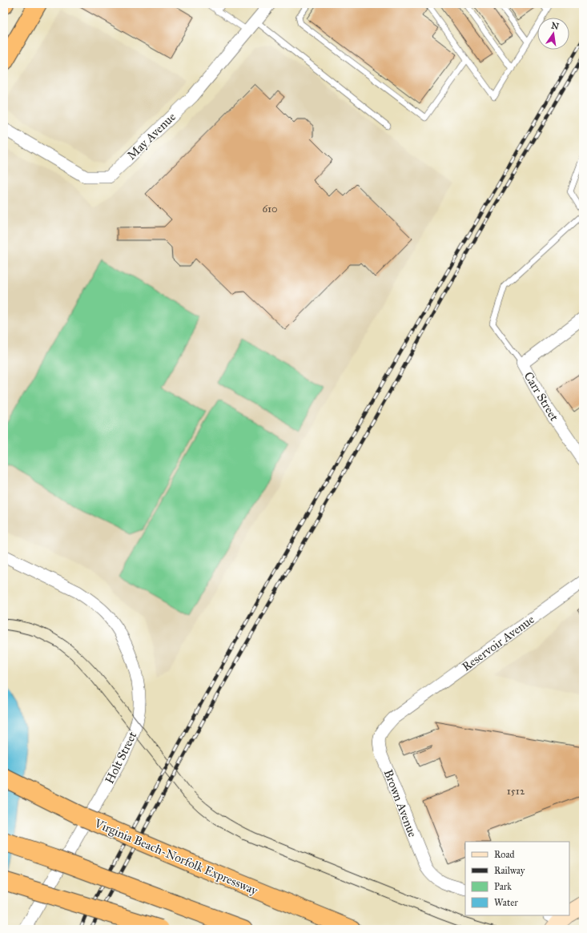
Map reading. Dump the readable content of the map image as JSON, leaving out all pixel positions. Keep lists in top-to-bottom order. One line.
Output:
{"streets":{"highway":["Virginia Beach-Norfolk Expressway"],"street":["May Avenue","Carr Street","Reservoir Avenue","Holt Street","Brown Avenue"]},"crossings":[["Reservoir Avenue","Brown Avenue"]],"house_numbers":["610","1512"],"legend":["Road","Railway","Park","Water"],"north":"top"}
